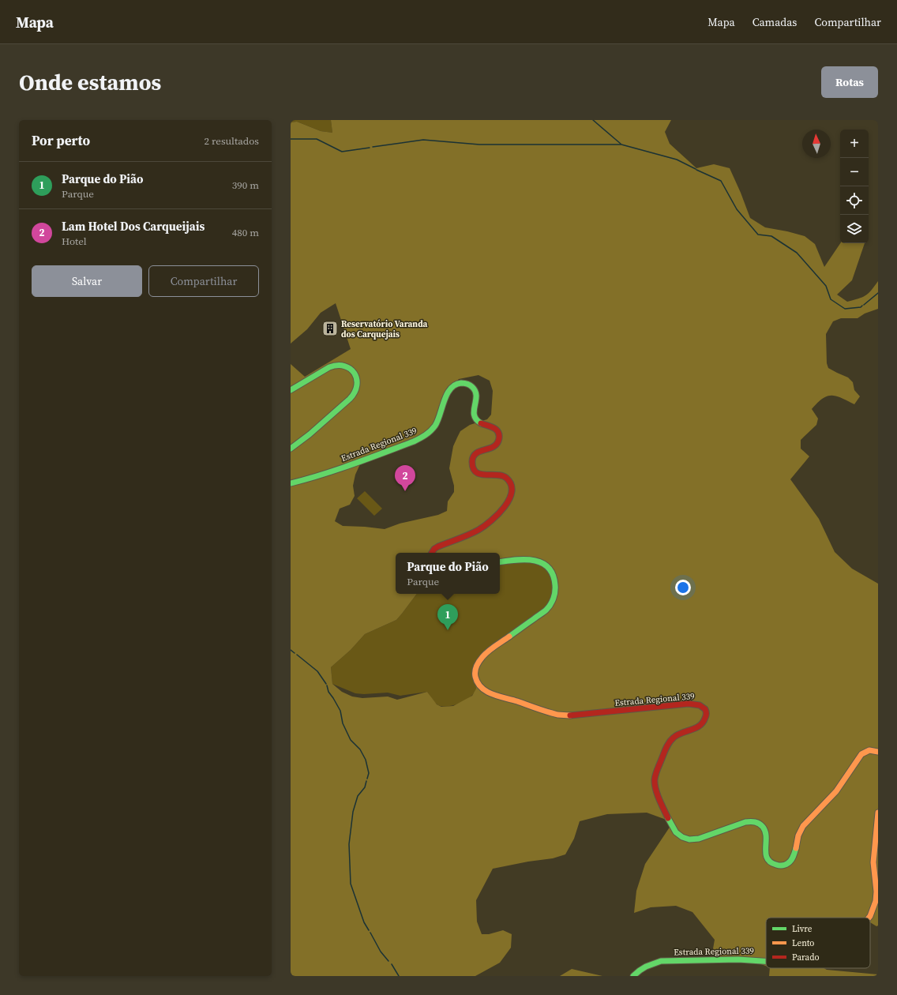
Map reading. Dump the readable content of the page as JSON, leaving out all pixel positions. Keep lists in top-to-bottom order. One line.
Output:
{"streets":{"main road":["Estrada Regional 339"]},"places":{"building":["Reservatório Varanda dos Carquejais"]},"legend":["Livre","Lento","Parado"],"north":"top","page":{"header":"Mapa","nav":["Mapa","Camadas","Compartilhar"],"buttons":["Rotas",["Salvar","Compartilhar"]],"title":"Onde estamos","heading":["Por perto","2 resultados"],"map_buttons":["+","−"],"list":[{"mark":"1","name":"Parque do Pião","note":"Parque","value":"390 m"},{"mark":"2","name":"Lam Hotel Dos Carqueijais","note":"Hotel","value":"480 m"}],"pins":["2","1"],"popup":["Parque do Pião","Parque"]}}
